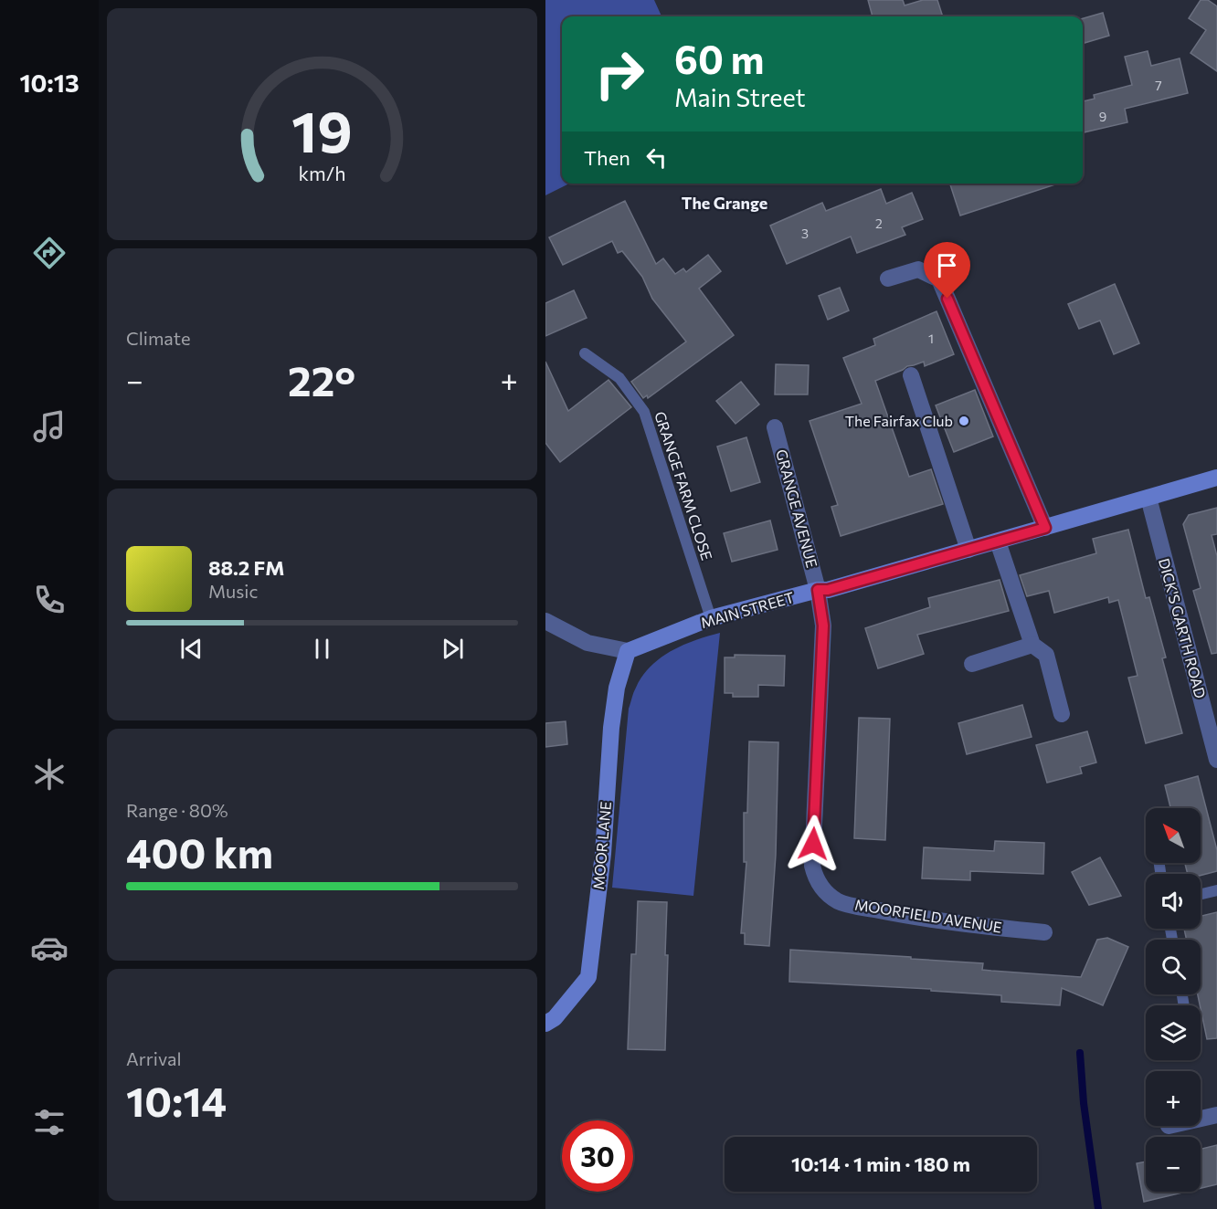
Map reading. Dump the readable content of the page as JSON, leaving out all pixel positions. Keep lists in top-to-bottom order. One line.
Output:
{"streets":{"street":["GRANGE AVENUE","MAIN STREET","DICK'S GARTH ROAD","MOOR LANE","MOORFIELD AVENUE"],"lane":["GRANGE FARM CLOSE"]},"crossings":[["GRANGE FARM CLOSE","MAIN STREET"],["GRANGE AVENUE","MAIN STREET"],["GRANGE AVENUE","MOORFIELD AVENUE"],["MAIN STREET","DICK'S GARTH ROAD"],["MAIN STREET","MOOR LANE"],["MAIN STREET","MOORFIELD AVENUE"]],"districts":["The Grange"],"places":["The Fairfax Club"],"house_numbers":["7","9","2","3","1"],"north":"top left","page":{"tabs":"10:13","turn":["60 m","Main Street"],"then":"Then","tile":["Climate",["Range · 80%","400 km"],["Arrival","10:14"]],"heat":["−","22°","+"],"song":["88.2 FM","Music"],"map_buttons":["+","−"],"limit":"30","trip":"10:14 · 1 min · 180 m","gauge":["19","km/h"]}}
